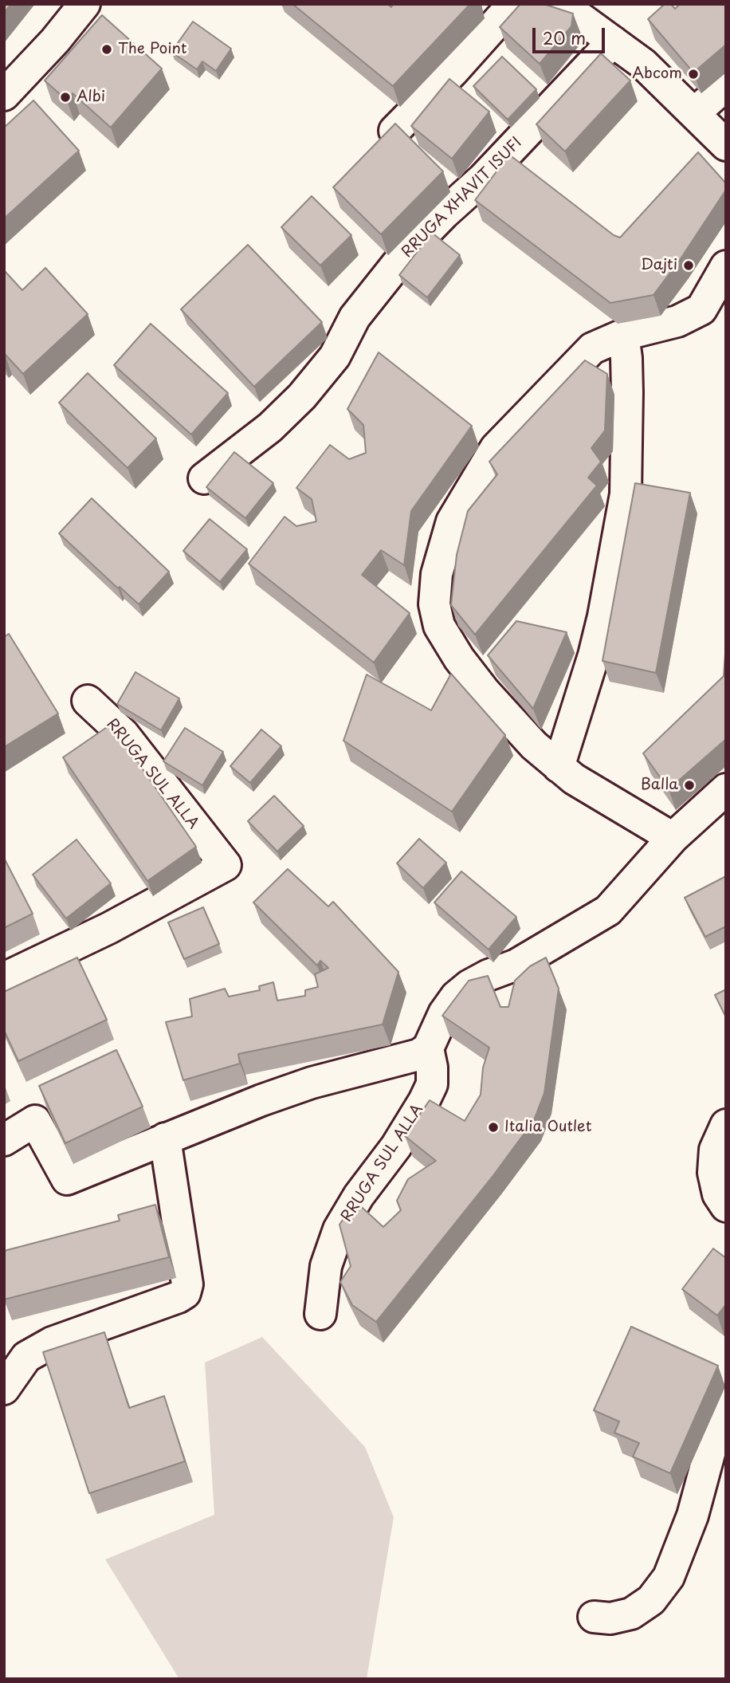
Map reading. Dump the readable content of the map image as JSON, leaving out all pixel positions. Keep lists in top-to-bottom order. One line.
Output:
{"streets":{"street":["RRUGA XHAVIT ISUFI","RRUGA SUL ALLA"]},"places":["The Point","Abcom","Albi","Dajti","Balla","Italia Outlet"],"scale_bar":"20 m"}
